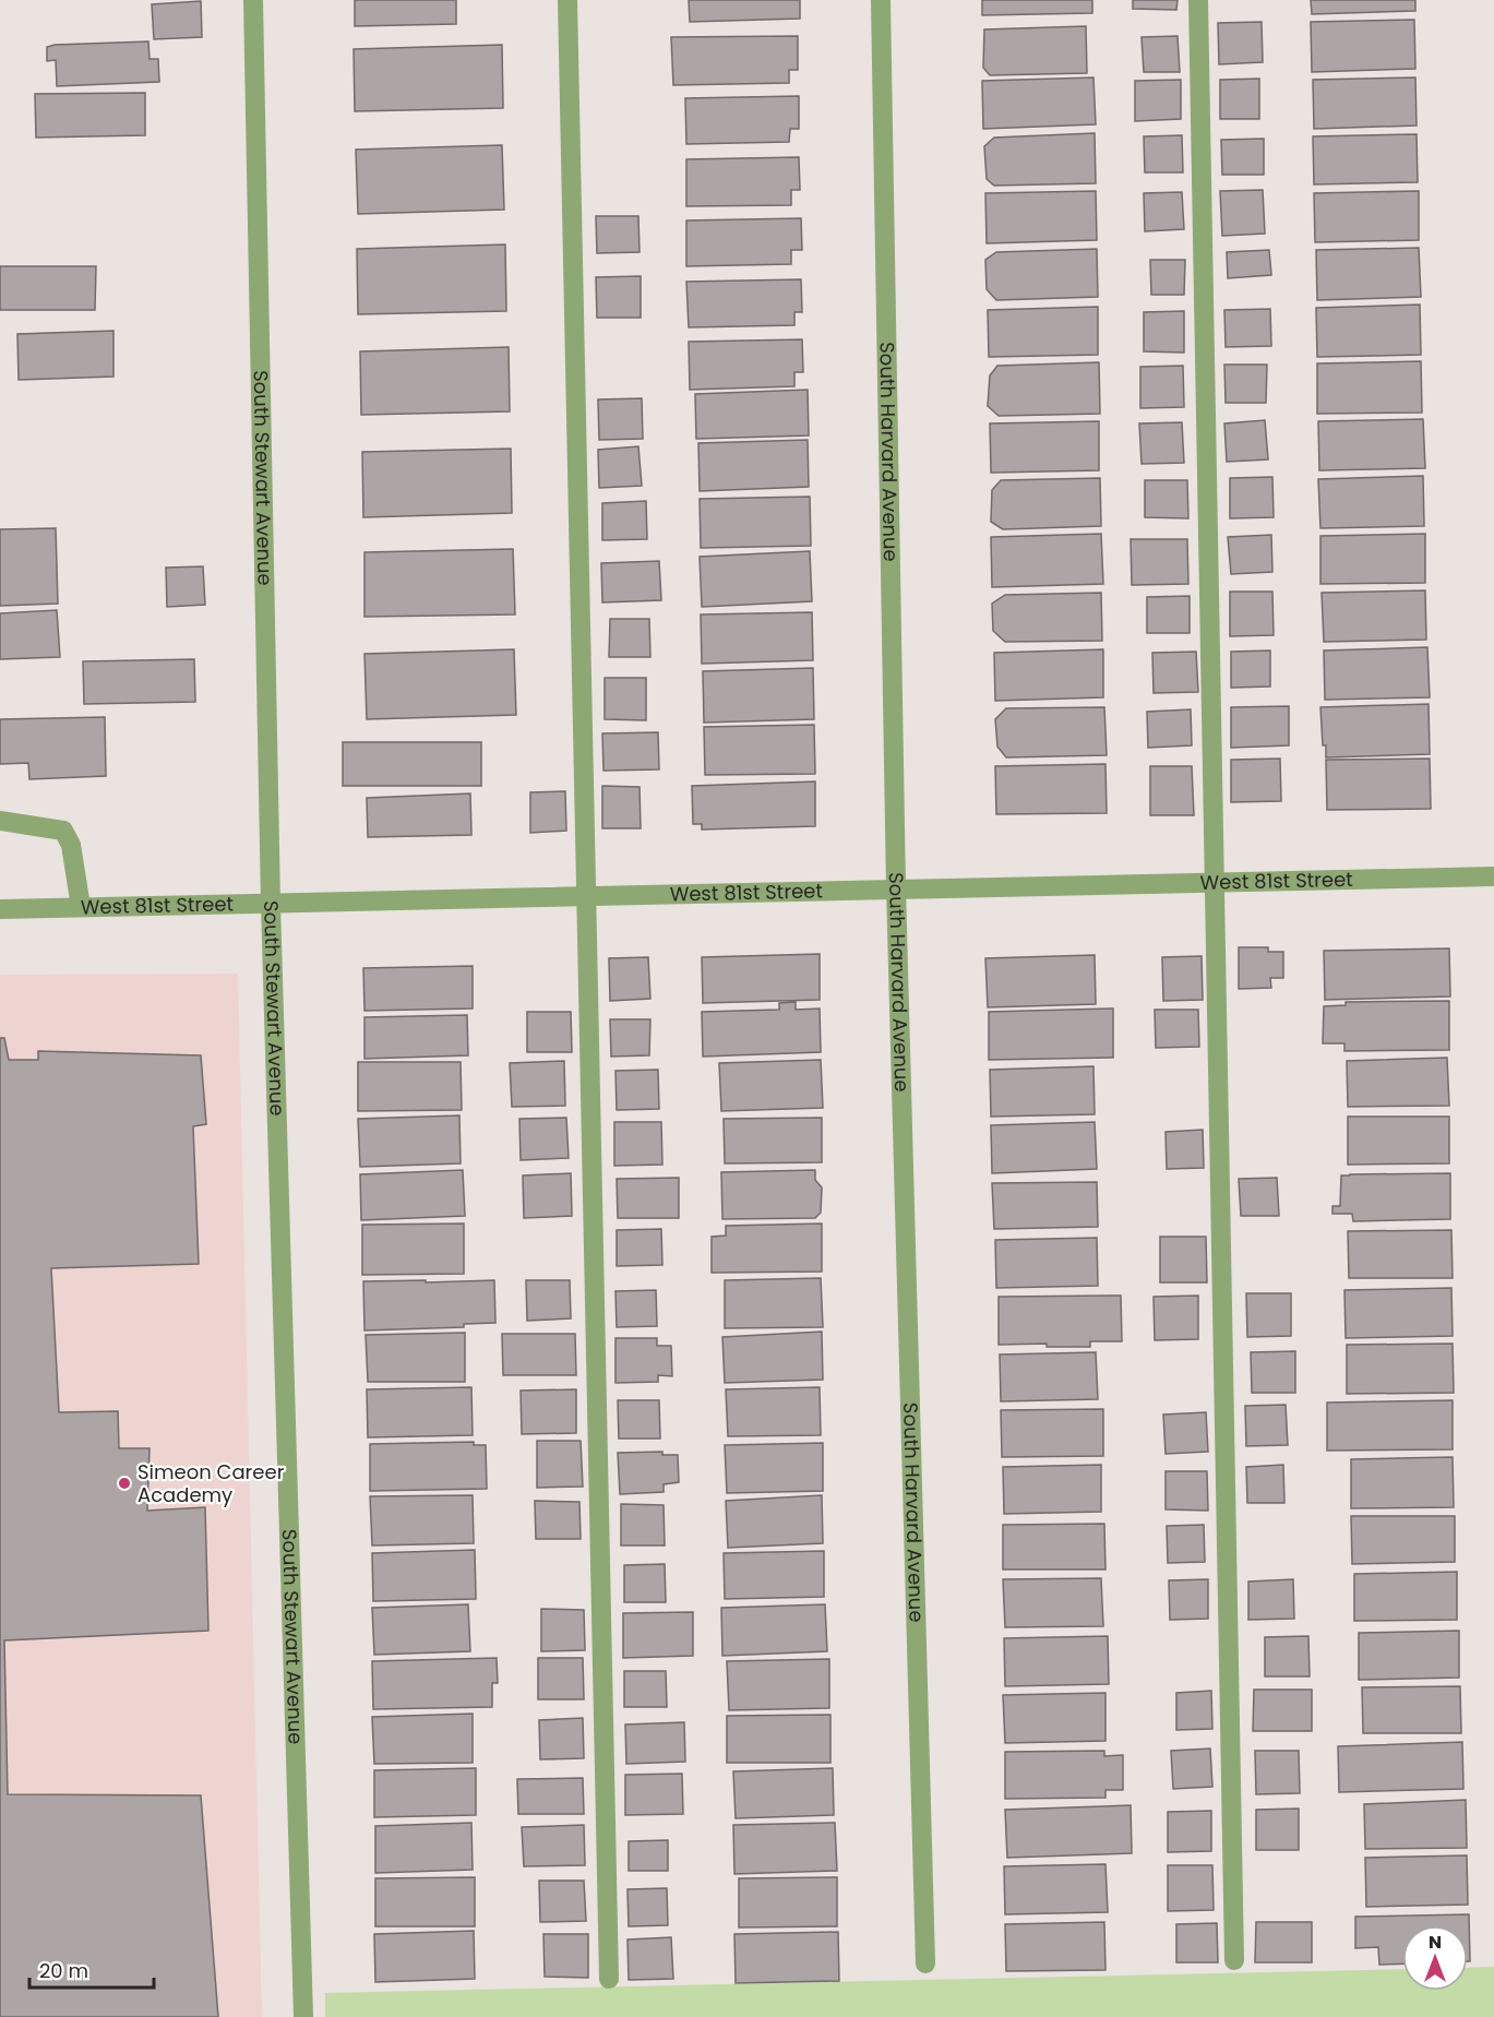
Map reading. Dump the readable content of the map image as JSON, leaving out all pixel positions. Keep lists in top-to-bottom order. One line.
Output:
{"streets":{"street":["South Harvard Avenue","South Stewart Avenue","West 81st Street"]},"crossings":[["South Harvard Avenue","West 81st Street"],["South Stewart Avenue","West 81st Street"]],"places":["Simeon Career Academy"],"scale_bar":"20 m","north":"top"}
